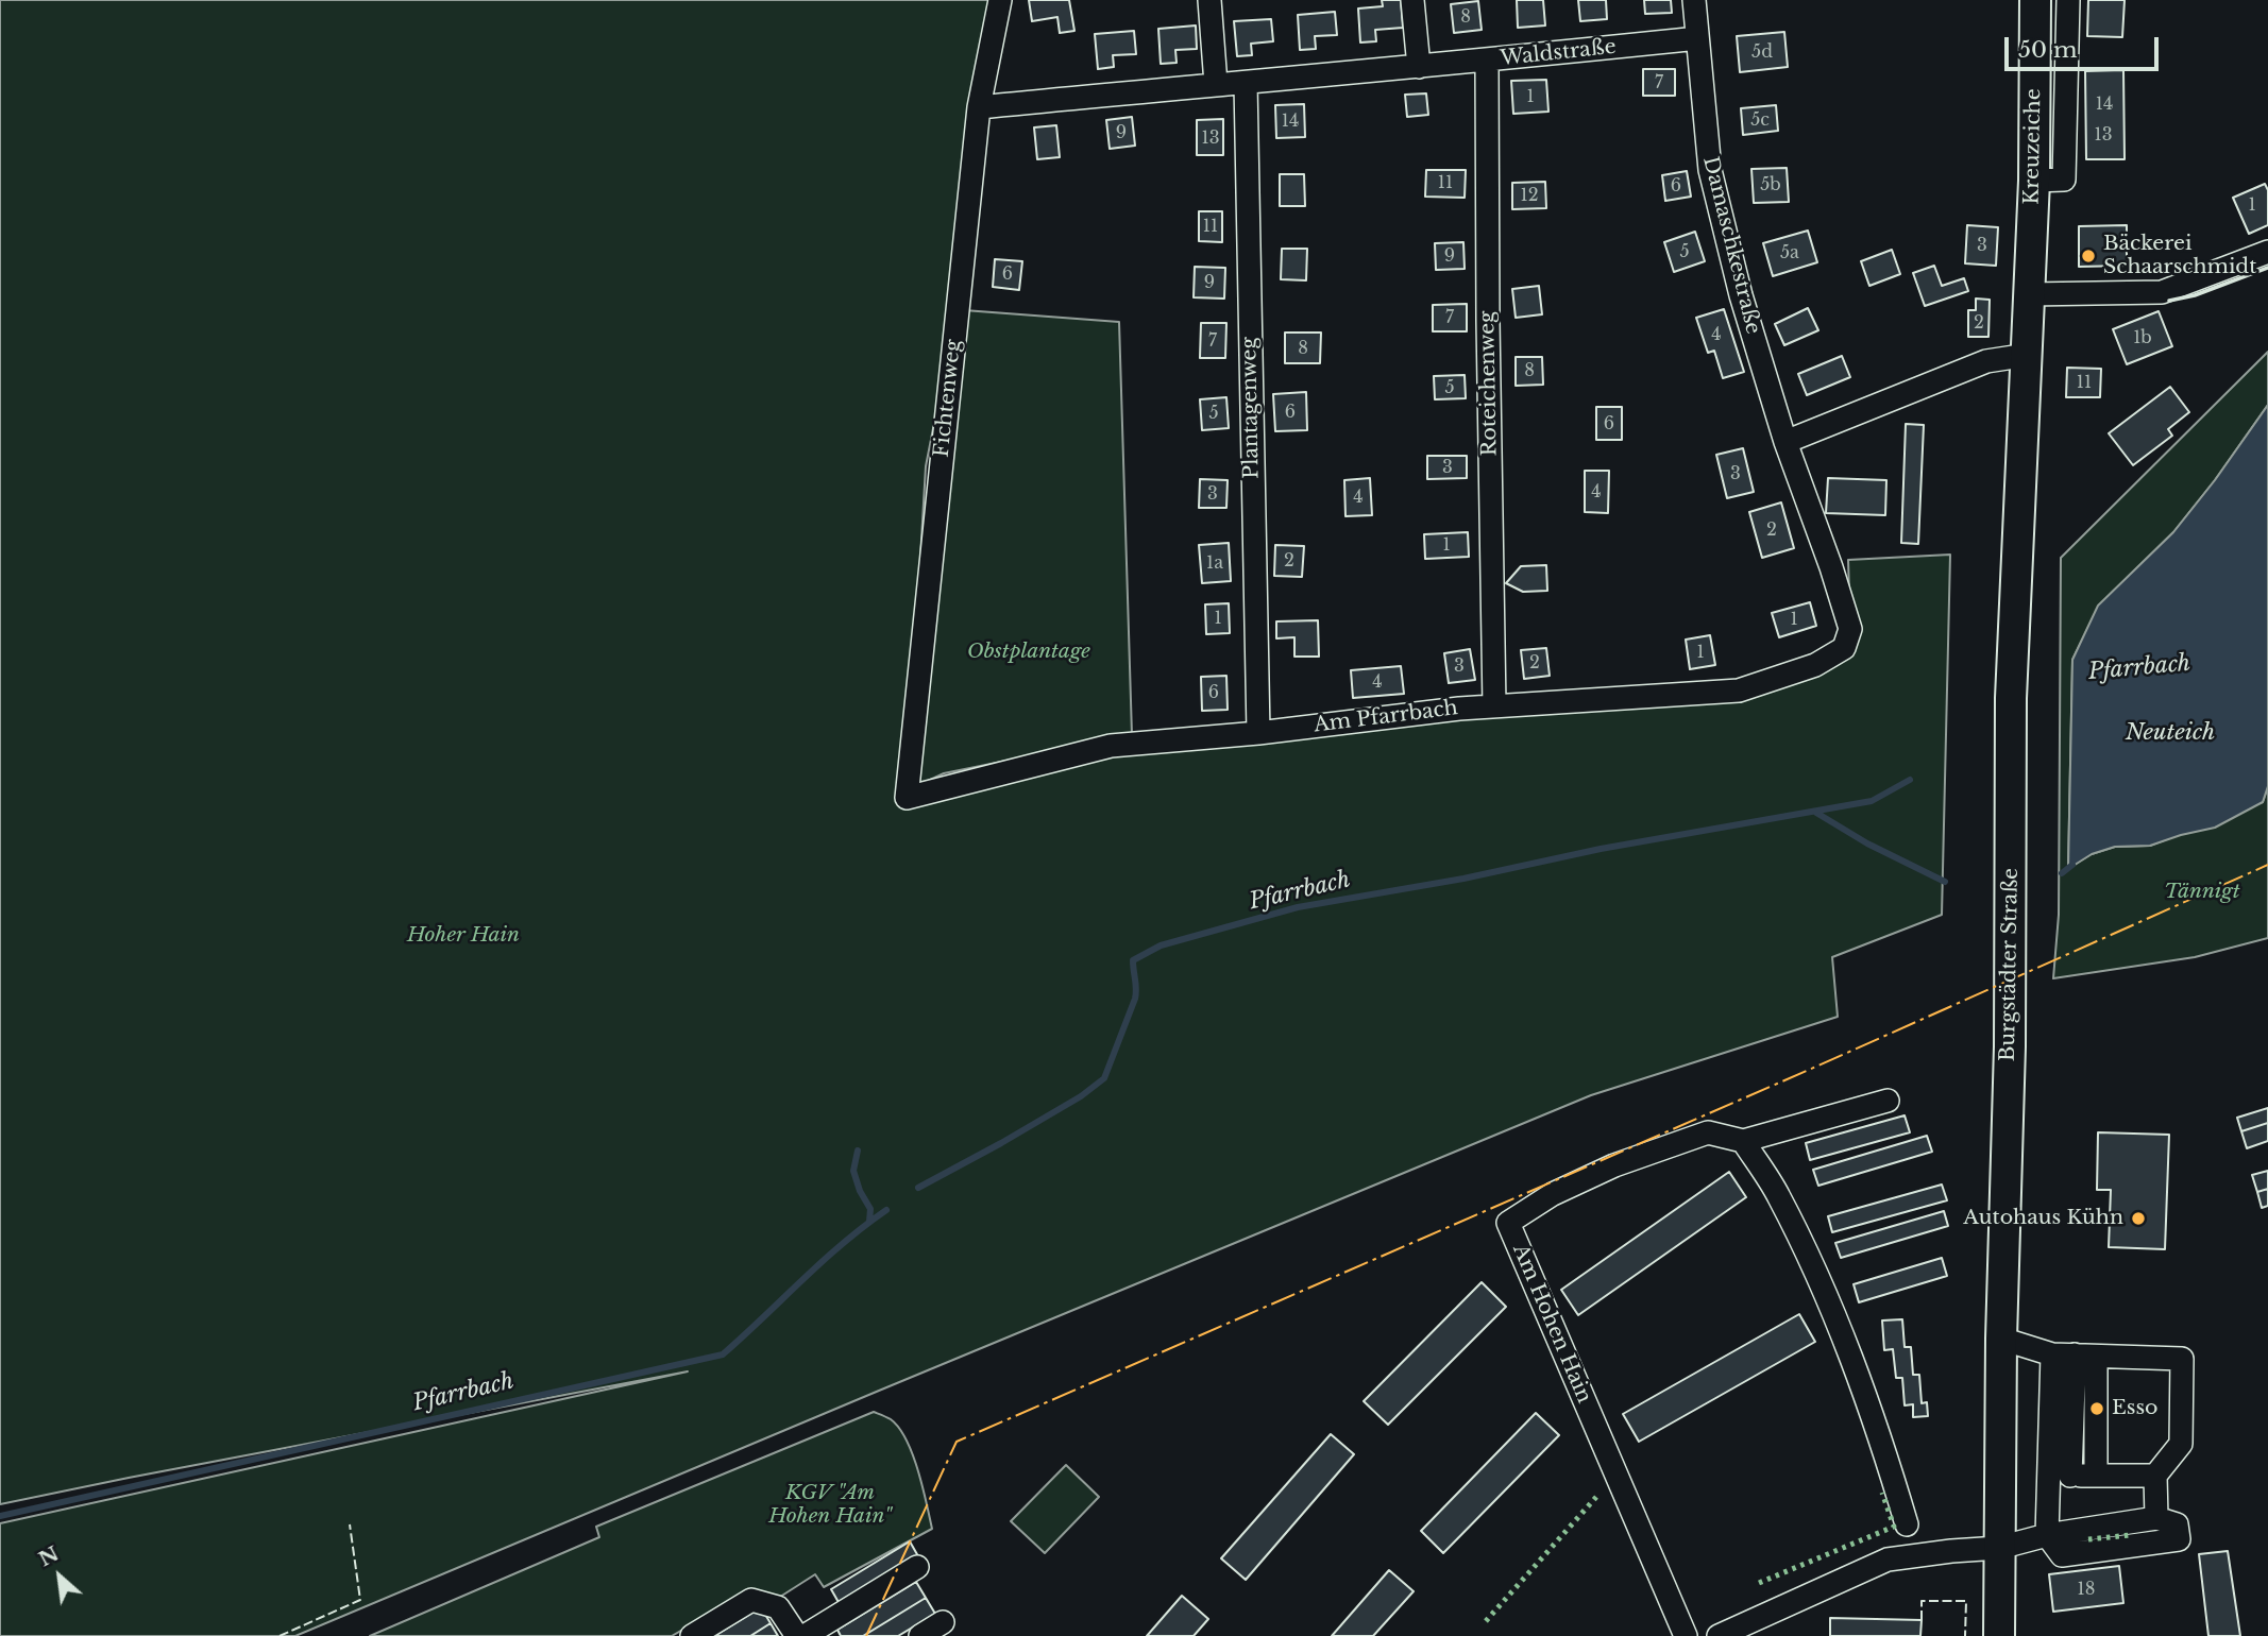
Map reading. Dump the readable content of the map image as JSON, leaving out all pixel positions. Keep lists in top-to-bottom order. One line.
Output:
{"streets":{"main road":["Kreuzeiche","Burgstädter Straße"],"street":["Waldstraße","Damaschkestraße","Roteichenweg","Fichtenweg","Plantagenweg","Am Pfarrbach","Am Hohen Hain"]},"crossings":[["Waldstraße","Damaschkestraße"],["Waldstraße","Roteichenweg"],["Waldstraße","Fichtenweg"],["Waldstraße","Plantagenweg"],["Kreuzeiche","Burgstädter Straße"],["Damaschkestraße","Am Pfarrbach"],["Roteichenweg","Am Pfarrbach"],["Fichtenweg","Am Pfarrbach"],["Plantagenweg","Am Pfarrbach"]],"water":["Pfarrbach","Neuteich"],"parks":["Obstplantage","Tännigt","Hoher Hain","KGV \"Am Hohen Hain\""],"places":["Bäckerei Schaarschmidt","Autohaus Kühn","Esso"],"house_numbers":["8","5d","7","1","14","5c","14","9","13","13","11","5b","6","12","1","11","3","5","5a","9","6","9","7","2","4","1b","7","8","8","11","5","6","5","6","3","3","4","3","4","2","1","2","1a","1","1","1","2","3","4","6","18"],"scale_bar":"50 m","north":"top left"}
